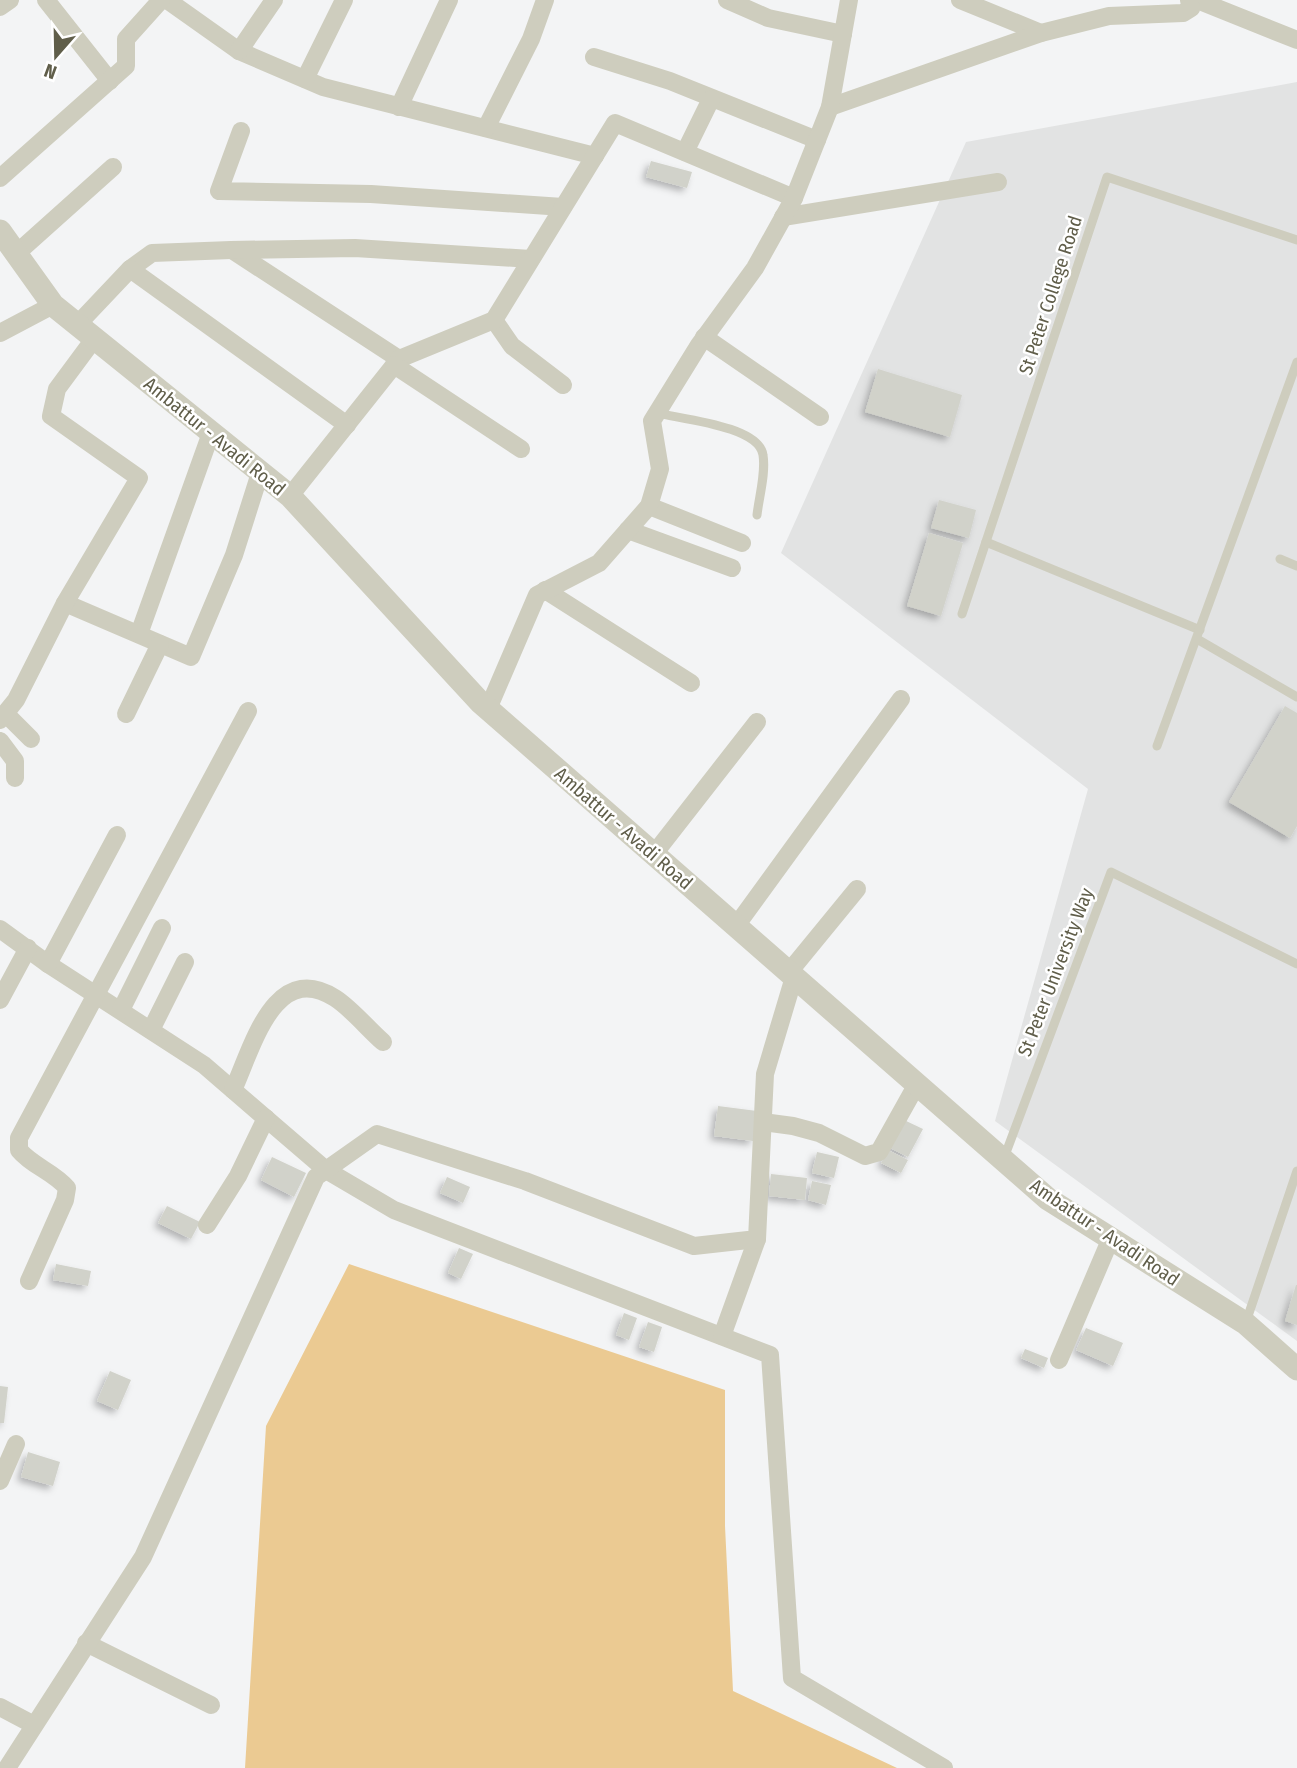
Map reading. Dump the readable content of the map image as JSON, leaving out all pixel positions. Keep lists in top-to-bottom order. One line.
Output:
{"streets":{"street":["Ambattur - Avadi Road"],"lane":["St Peter College Road","St Peter University Way"]},"crossings":[["Ambattur - Avadi Road","St Peter University Way"]],"north":"bottom"}
